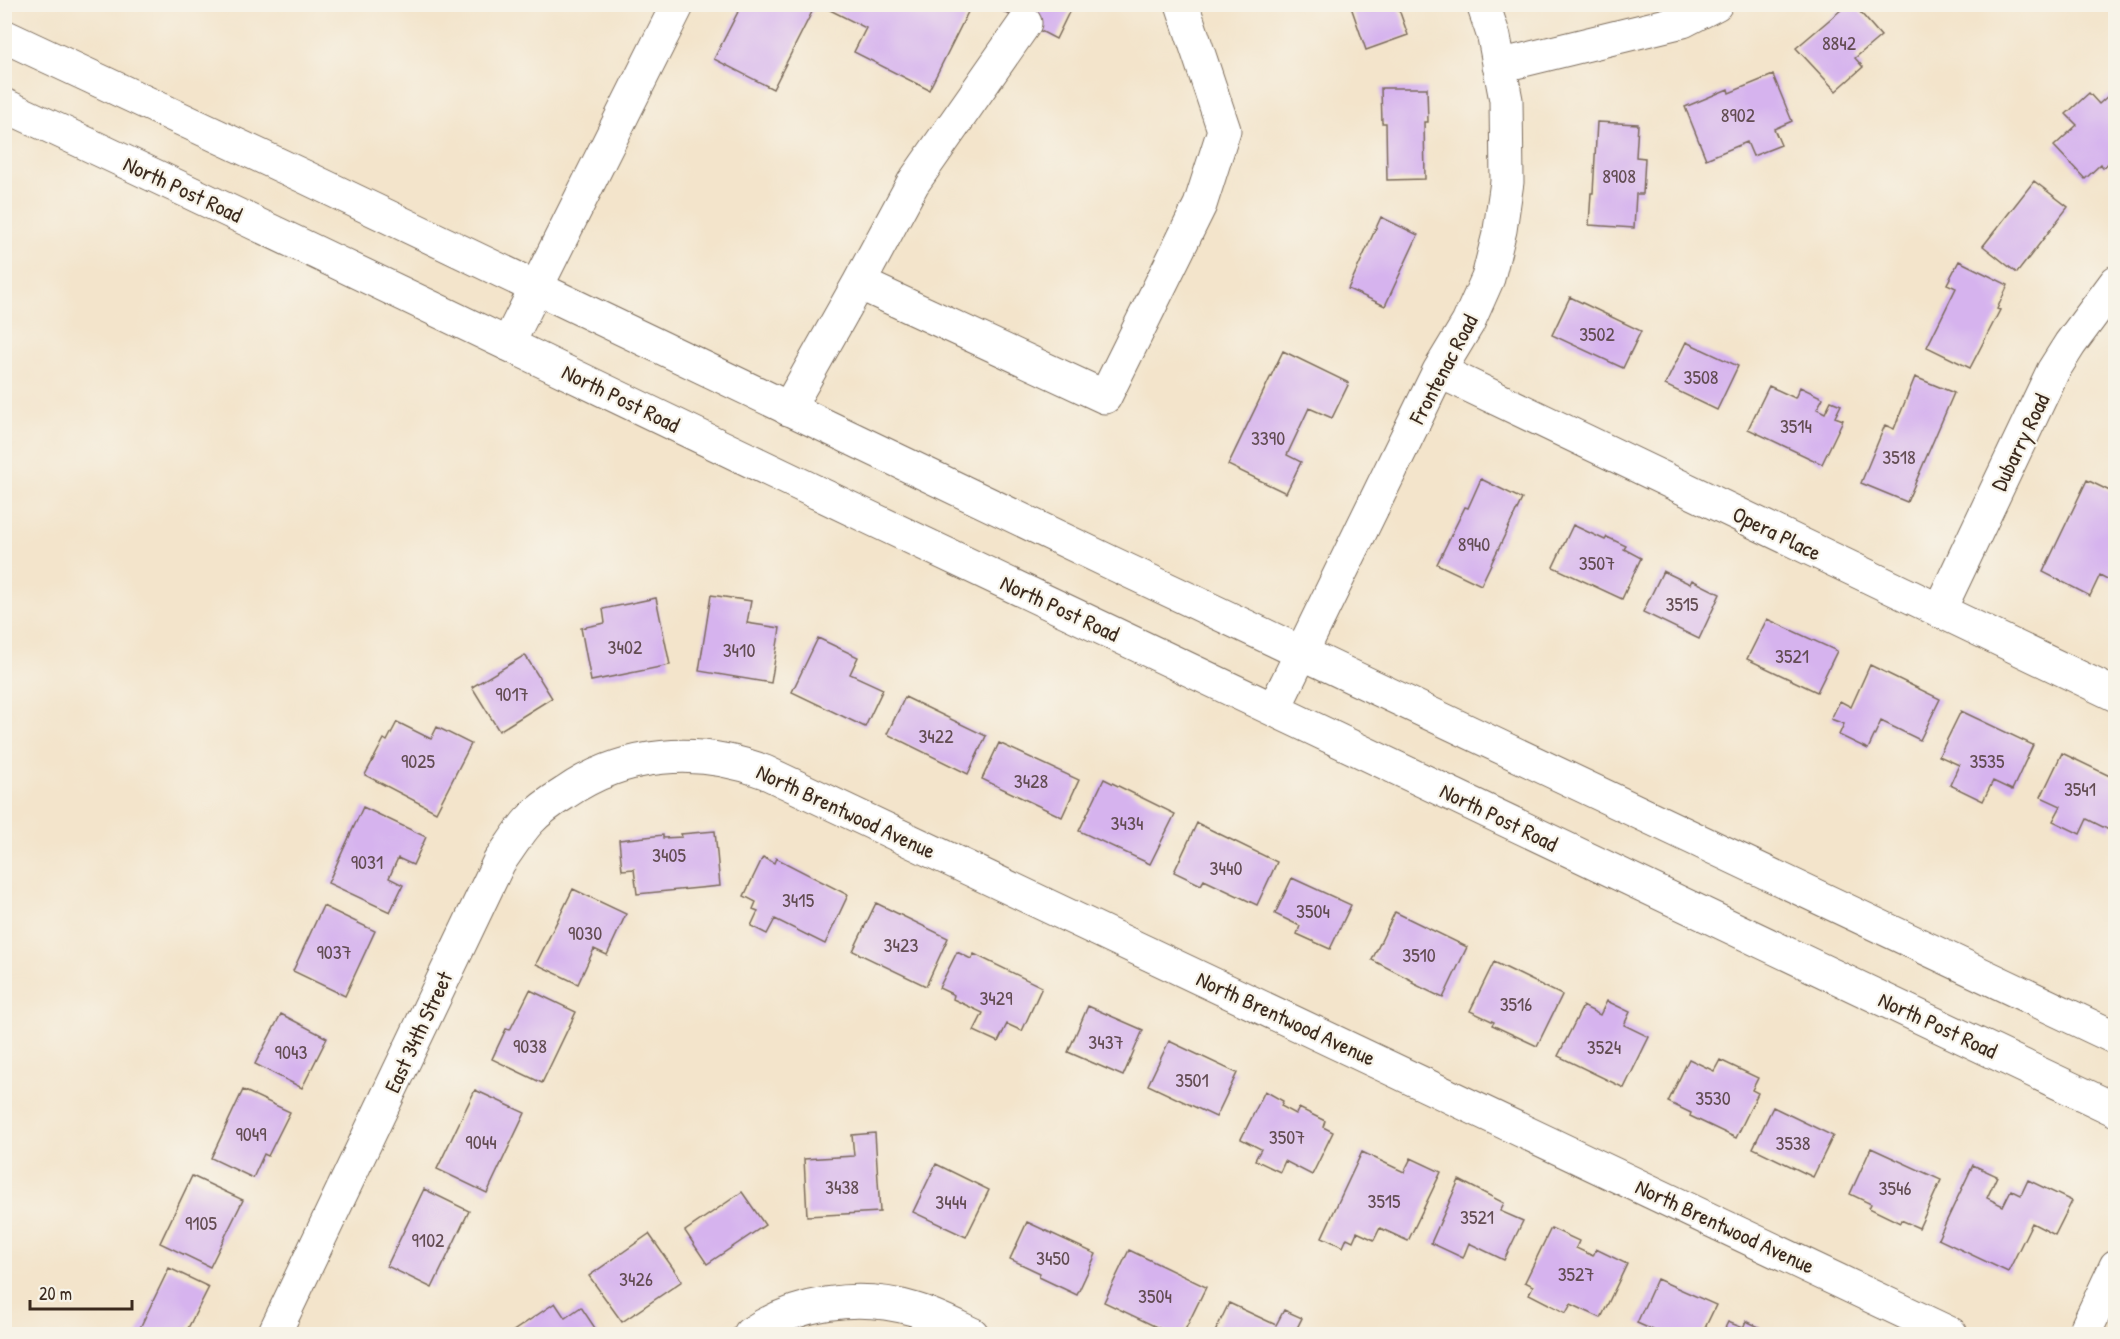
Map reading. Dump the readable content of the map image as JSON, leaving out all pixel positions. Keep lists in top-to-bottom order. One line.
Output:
{"streets":{"main road":["North Post Road","Frontenac Road","Dubarry Road","Opera Place","North Brentwood Avenue","East 34th Street"]},"crossings":[["North Post Road","Frontenac Road"],["Frontenac Road","Opera Place"],["Dubarry Road","Opera Place"],["North Brentwood Avenue","East 34th Street"]],"house_numbers":["8842","8902","8908","3502","3508","3514","3390","3518","8940","3507","3515","3402","3410","3521","9017","3422","9025","3535","3428","3541","3434","3405","9031","3440","3415","3504","9030","3423","9037","3510","3429","3516","3437","9038","3524","9043","3501","3530","9049","3507","9044","3538","3438","3546","3515","3444","3521","9105","9102","3450","3527","3426","3504"],"scale_bar":"20 m"}
